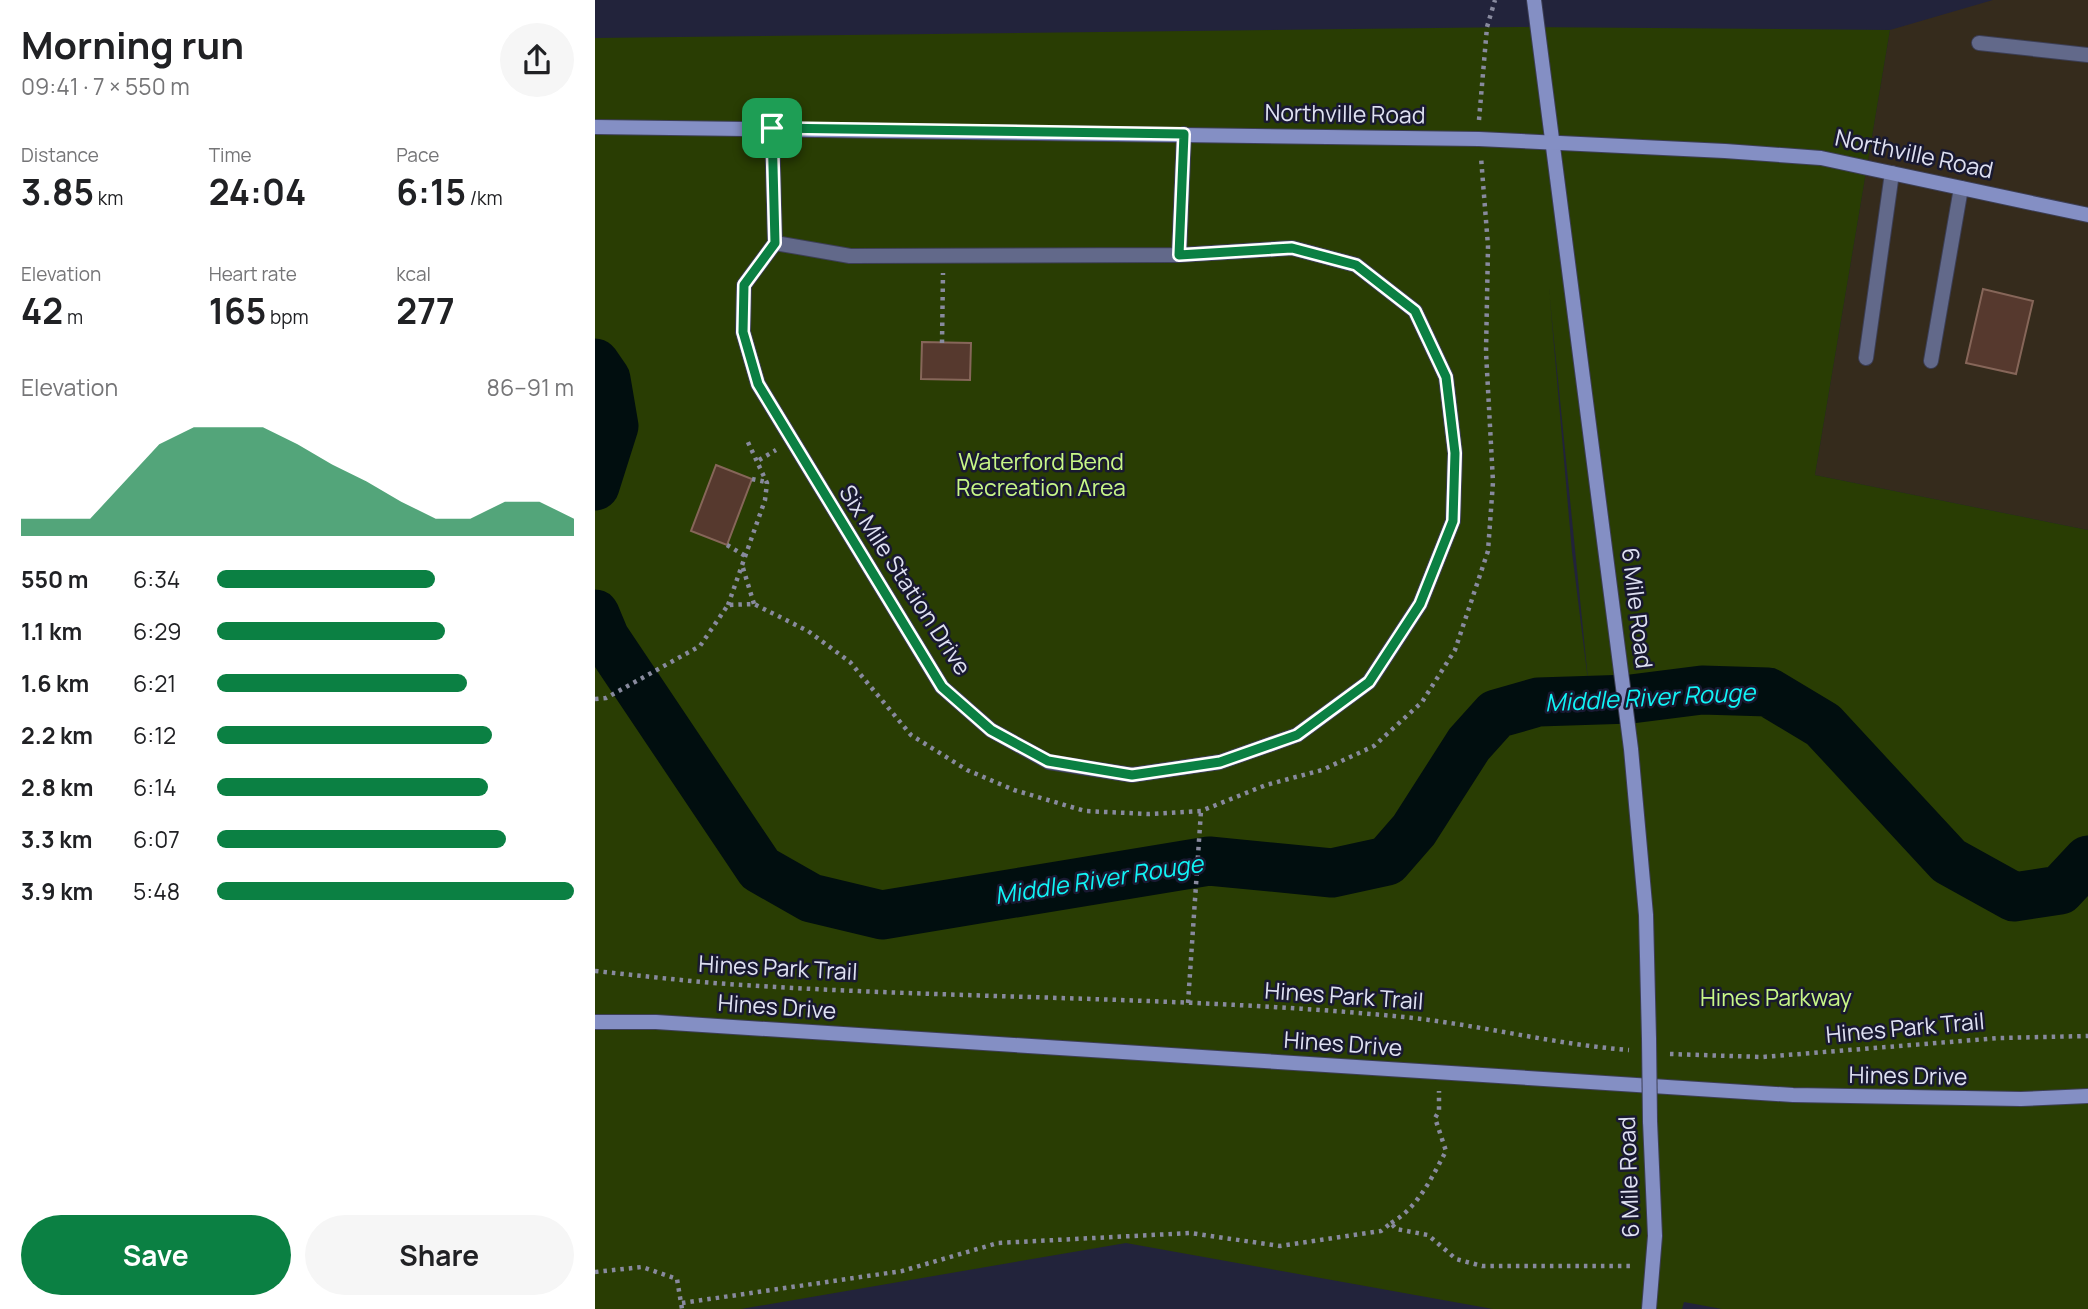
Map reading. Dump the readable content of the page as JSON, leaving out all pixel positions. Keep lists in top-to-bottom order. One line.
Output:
{"streets":{"street":["Northville Road","Six Mile Station Drive","6 Mile Road","Hines Drive"],"path":["Hines Park Trail"]},"crossings":[["Northville Road","6 Mile Road"]],"water":["Middle River Rouge"],"parks":["Waterford Bend Recreation Area","Hines Parkway"],"page":{"heading":["Morning run","09:41 · 7 × 550 m"],"stats":[["Distance","3.85 km"],["Time","24:04"],["Pace","6:15 /km"],["Elevation","42 m"],["Heart rate","165 bpm"],["kcal","277"]],"chart":["Elevation","86–91 m"],"list":[{"name":"550 m","note":"6:34"},{"name":"1.1 km","note":"6:29"},{"name":"1.6 km","note":"6:21"},{"name":"2.2 km","note":"6:12"},{"name":"2.8 km","note":"6:14"},{"name":"3.3 km","note":"6:07"},{"name":"3.9 km","note":"5:48"}],"buttons":["Save","Share"]}}
